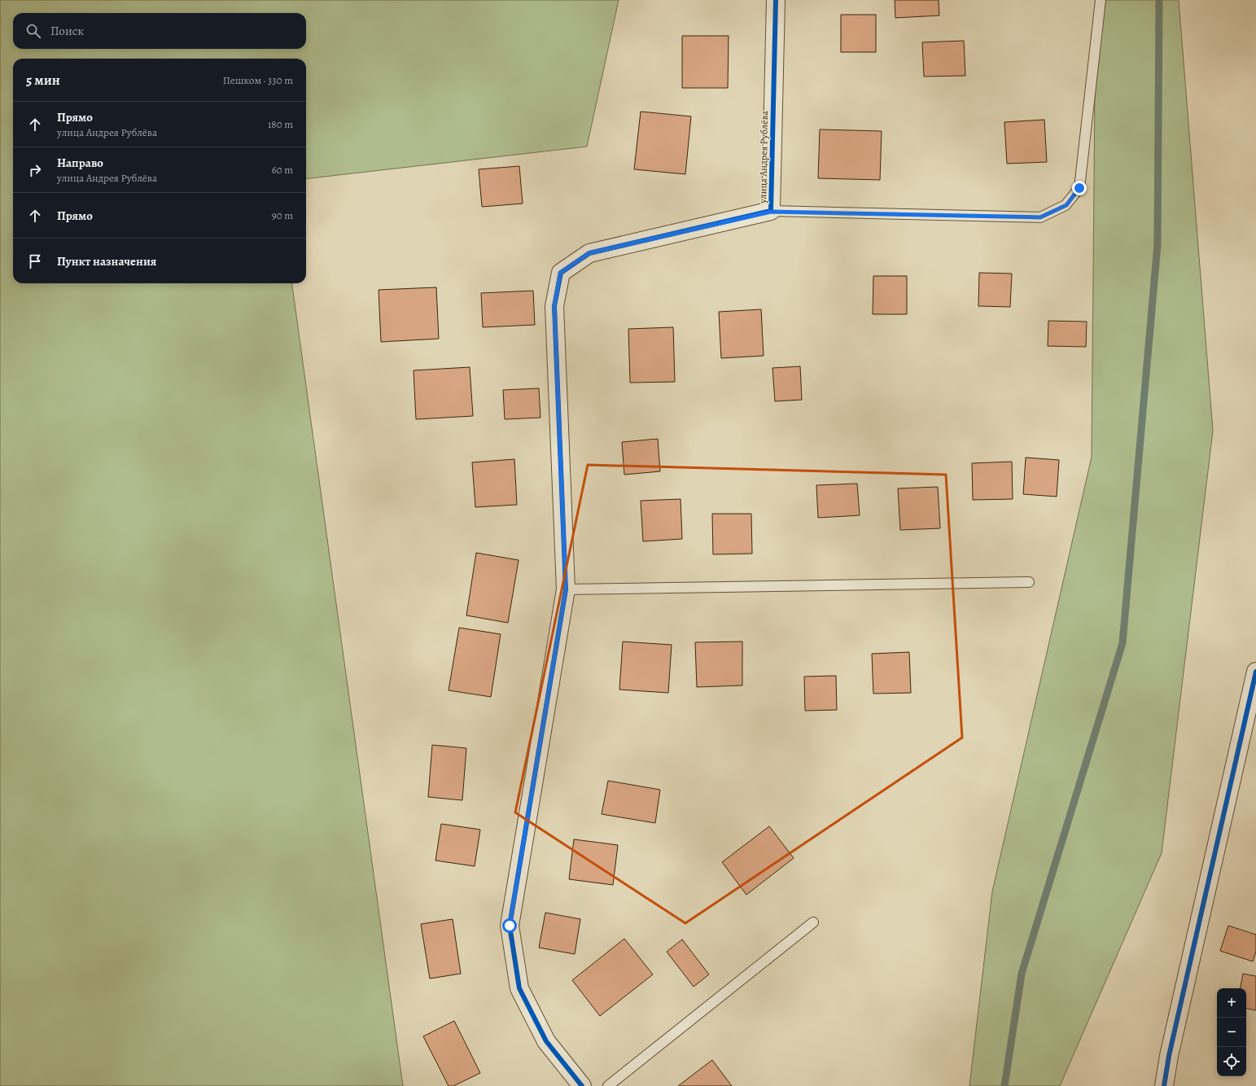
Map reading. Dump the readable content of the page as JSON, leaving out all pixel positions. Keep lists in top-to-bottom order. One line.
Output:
{"streets":{"street":["улица Андрея Рублёва"]},"page":{"search":"Поиск","heading":["5 мин","Пешком · 330 m"],"list":[["Прямо","улица Андрея Рублёва","180 m"],["Направо","улица Андрея Рублёва","60 m"],["Прямо","90 m"],"Пункт назначения"],"map_buttons":["+","−"]}}
